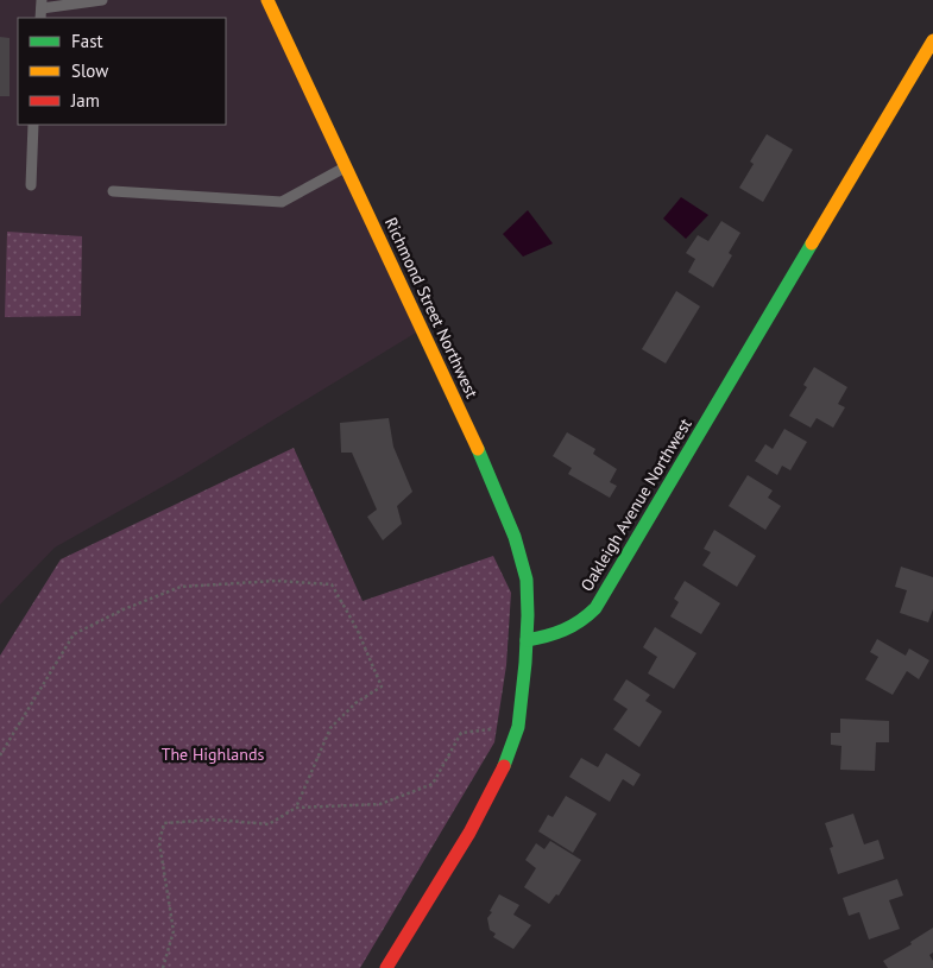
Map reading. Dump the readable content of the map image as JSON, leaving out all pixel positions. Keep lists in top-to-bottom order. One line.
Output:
{"streets":{"street":["Richmond Street Northwest","Oakleigh Avenue Northwest"]},"crossings":[["Richmond Street Northwest","Oakleigh Avenue Northwest"]],"parks":["The Highlands"],"legend":["Fast","Slow","Jam"]}
